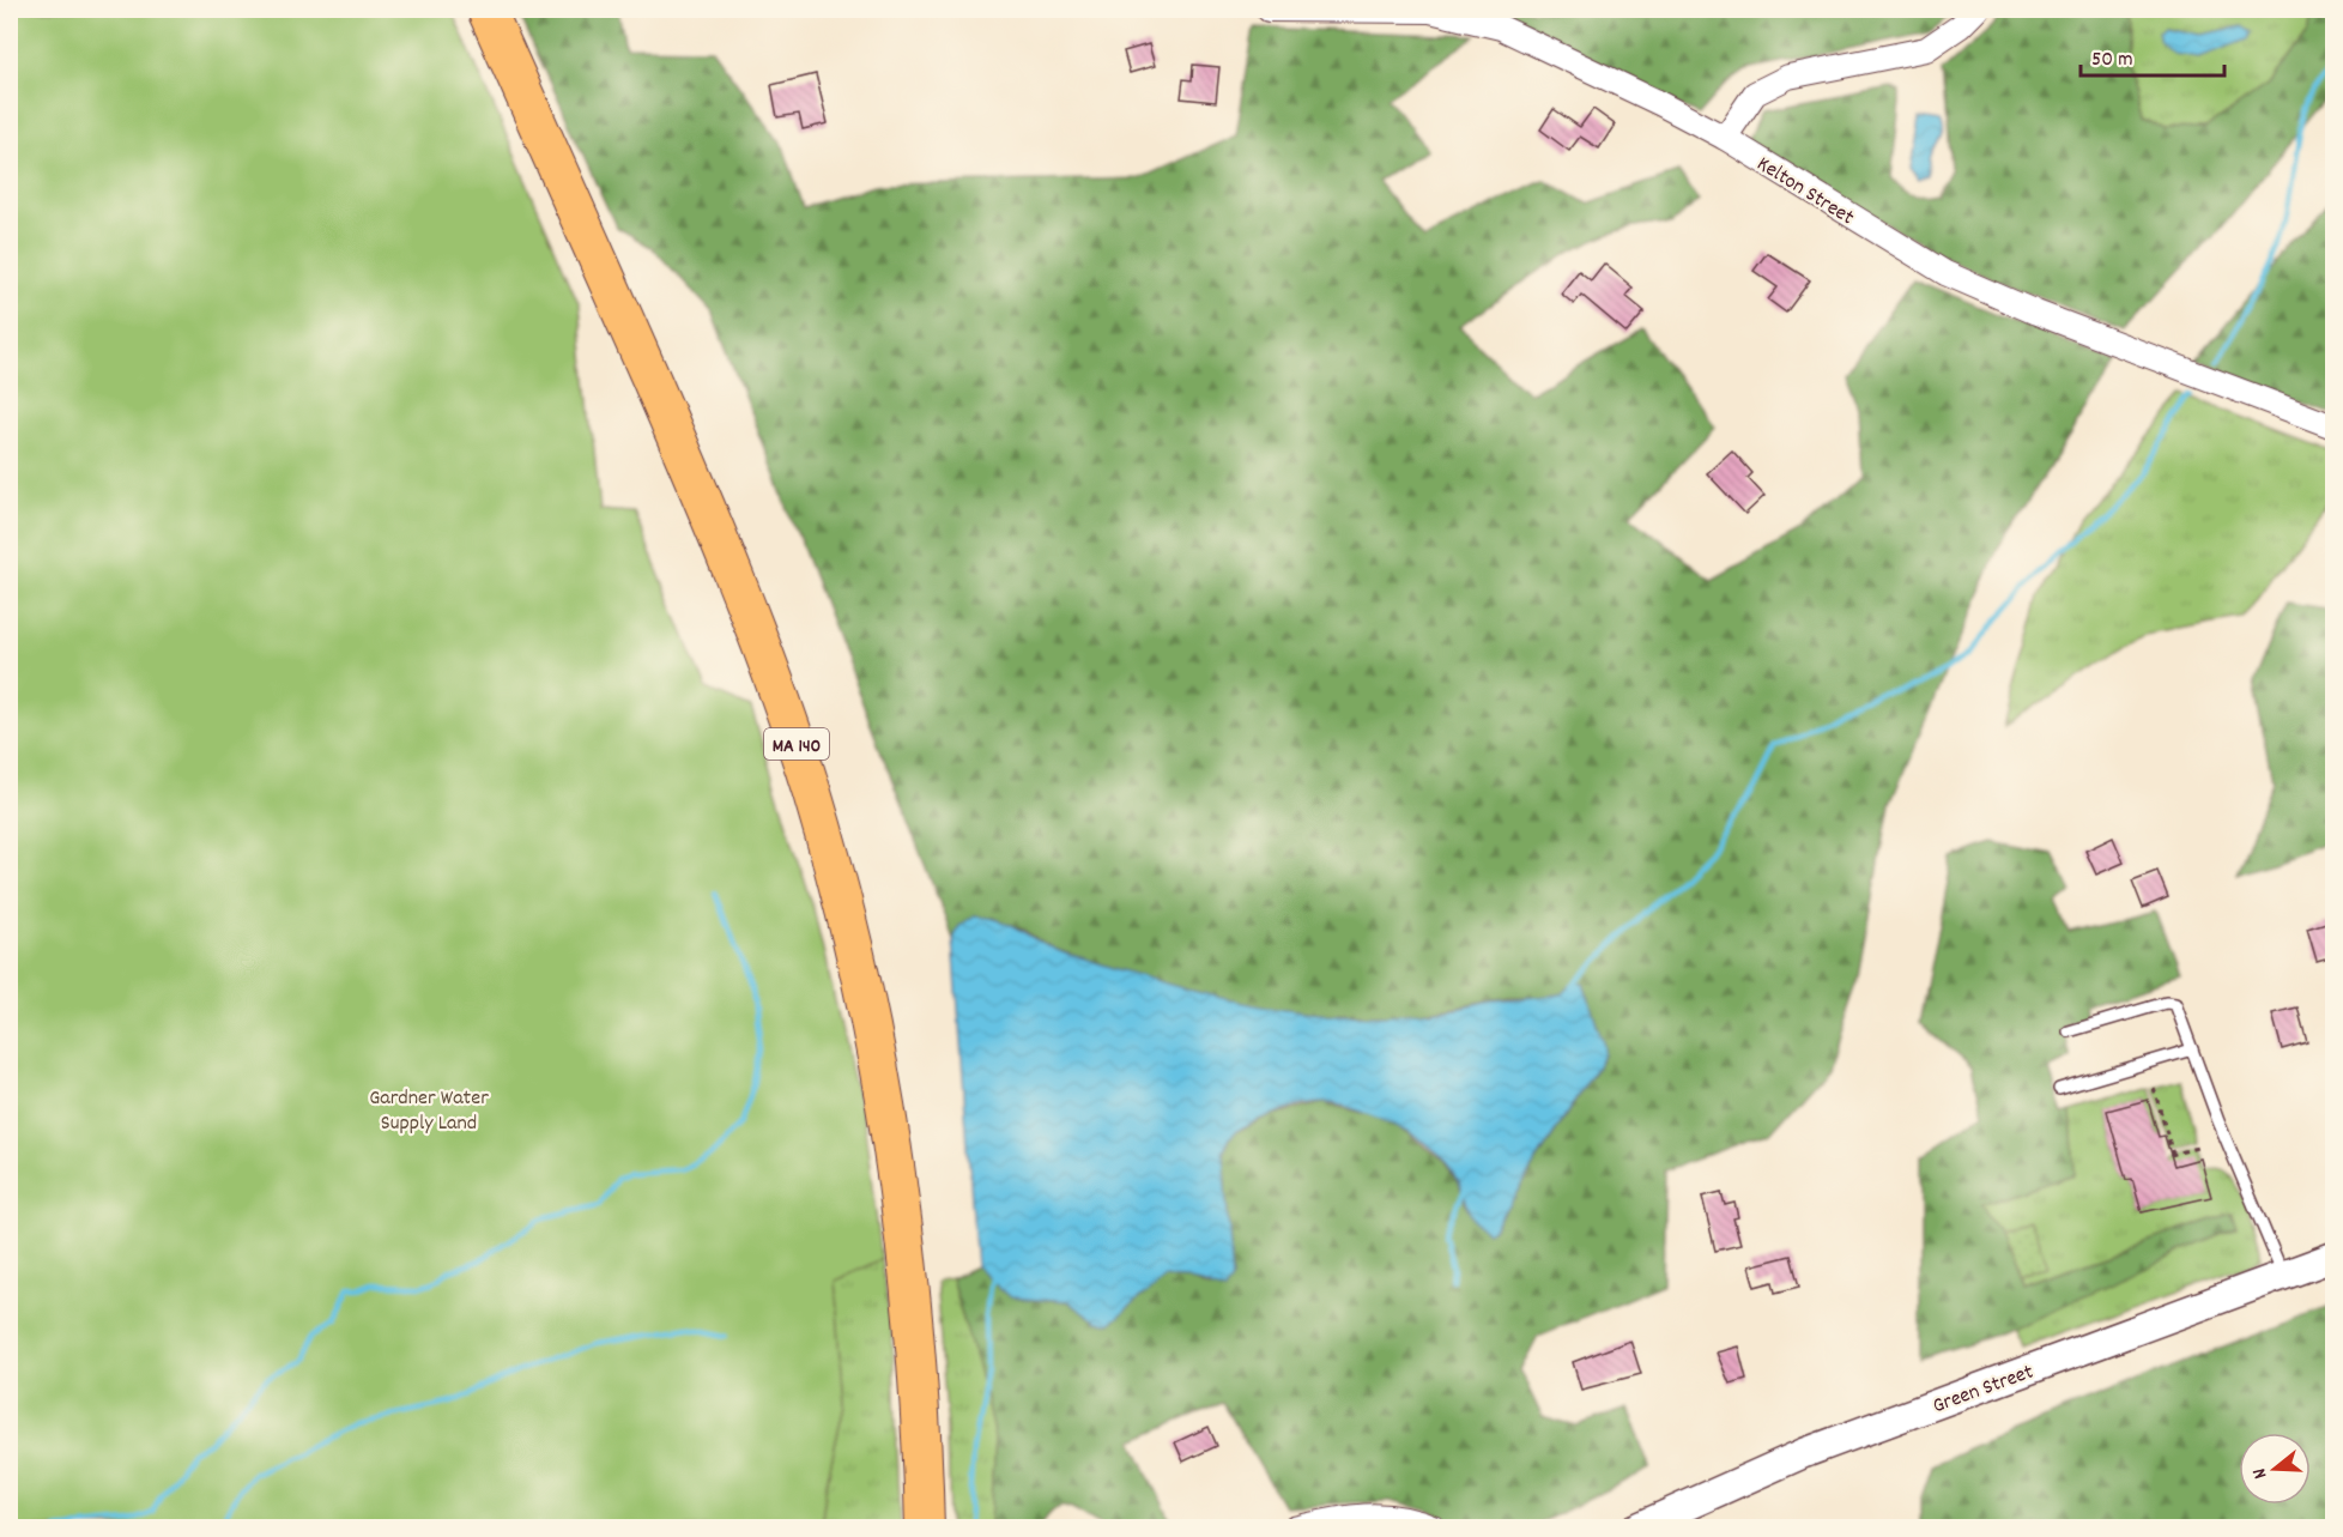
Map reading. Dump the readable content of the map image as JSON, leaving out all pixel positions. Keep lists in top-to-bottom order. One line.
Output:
{"streets":{"highway":["MA 140"],"street":["Kelton Street","Green Street"]},"parks":["Gardner Water Supply Land"],"scale_bar":"50 m","north":"left"}
